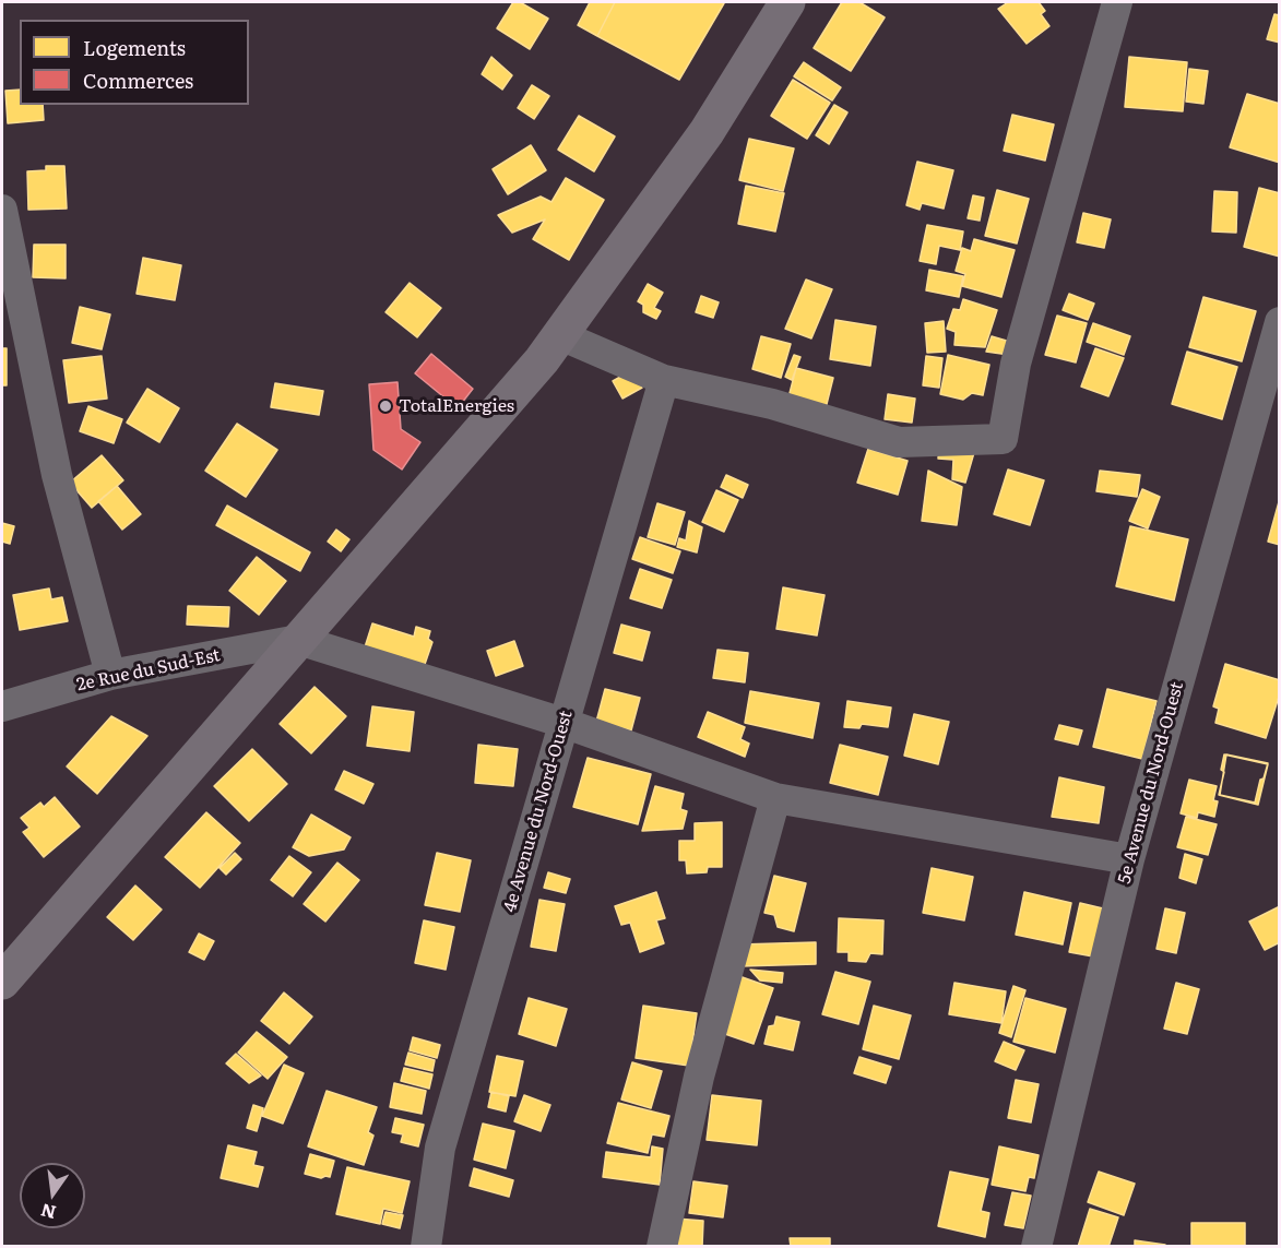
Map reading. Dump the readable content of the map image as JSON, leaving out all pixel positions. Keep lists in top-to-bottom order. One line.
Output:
{"streets":{"street":["2e Rue du Sud-Est","5e Avenue du Nord-Ouest","4e Avenue du Nord-Ouest"]},"places":["TotalEnergies"],"legend":["Logements","Commerces"],"north":"bottom"}
